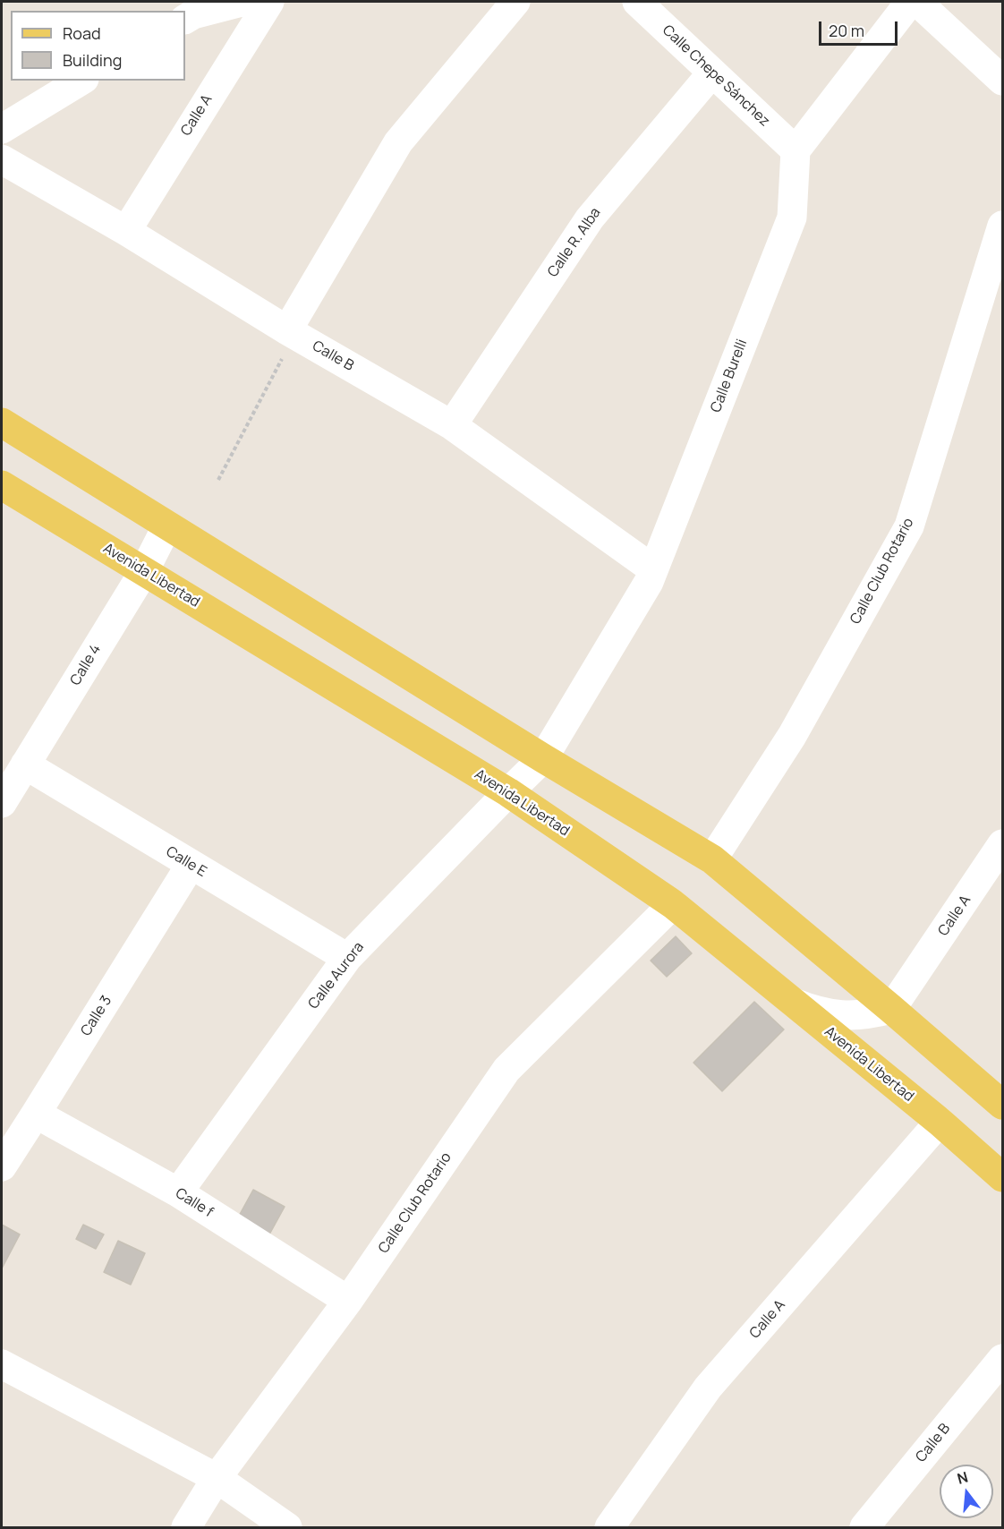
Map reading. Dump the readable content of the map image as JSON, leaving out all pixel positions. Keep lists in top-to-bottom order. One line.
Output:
{"streets":{"main road":["Avenida Libertad"],"street":["Calle Chepe Sánchez","Calle A","Calle R. Alba","Calle B","Calle Burelli","Calle Club Rotario","Calle 4","Calle E","Calle Aurora","Calle 3","Calle f"]},"crossings":[["Calle Chepe Sánchez","Calle R. Alba"],["Calle Chepe Sánchez","Calle Burelli"],["Calle A","Calle B"],["Calle A","Avenida Libertad"],["Calle R. Alba","Calle B"],["Calle B","Calle Burelli"],["Calle Burelli","Calle Aurora"],["Calle Club Rotario","Avenida Libertad"],["Calle Club Rotario","Calle f"],["Avenida Libertad","Calle 4"],["Avenida Libertad","Calle Aurora"],["Calle 4","Calle E"],["Calle E","Calle Aurora"],["Calle E","Calle 3"],["Calle Aurora","Calle f"],["Calle 3","Calle f"]],"legend":["Road","Building"],"scale_bar":"20 m","north":"top"}
